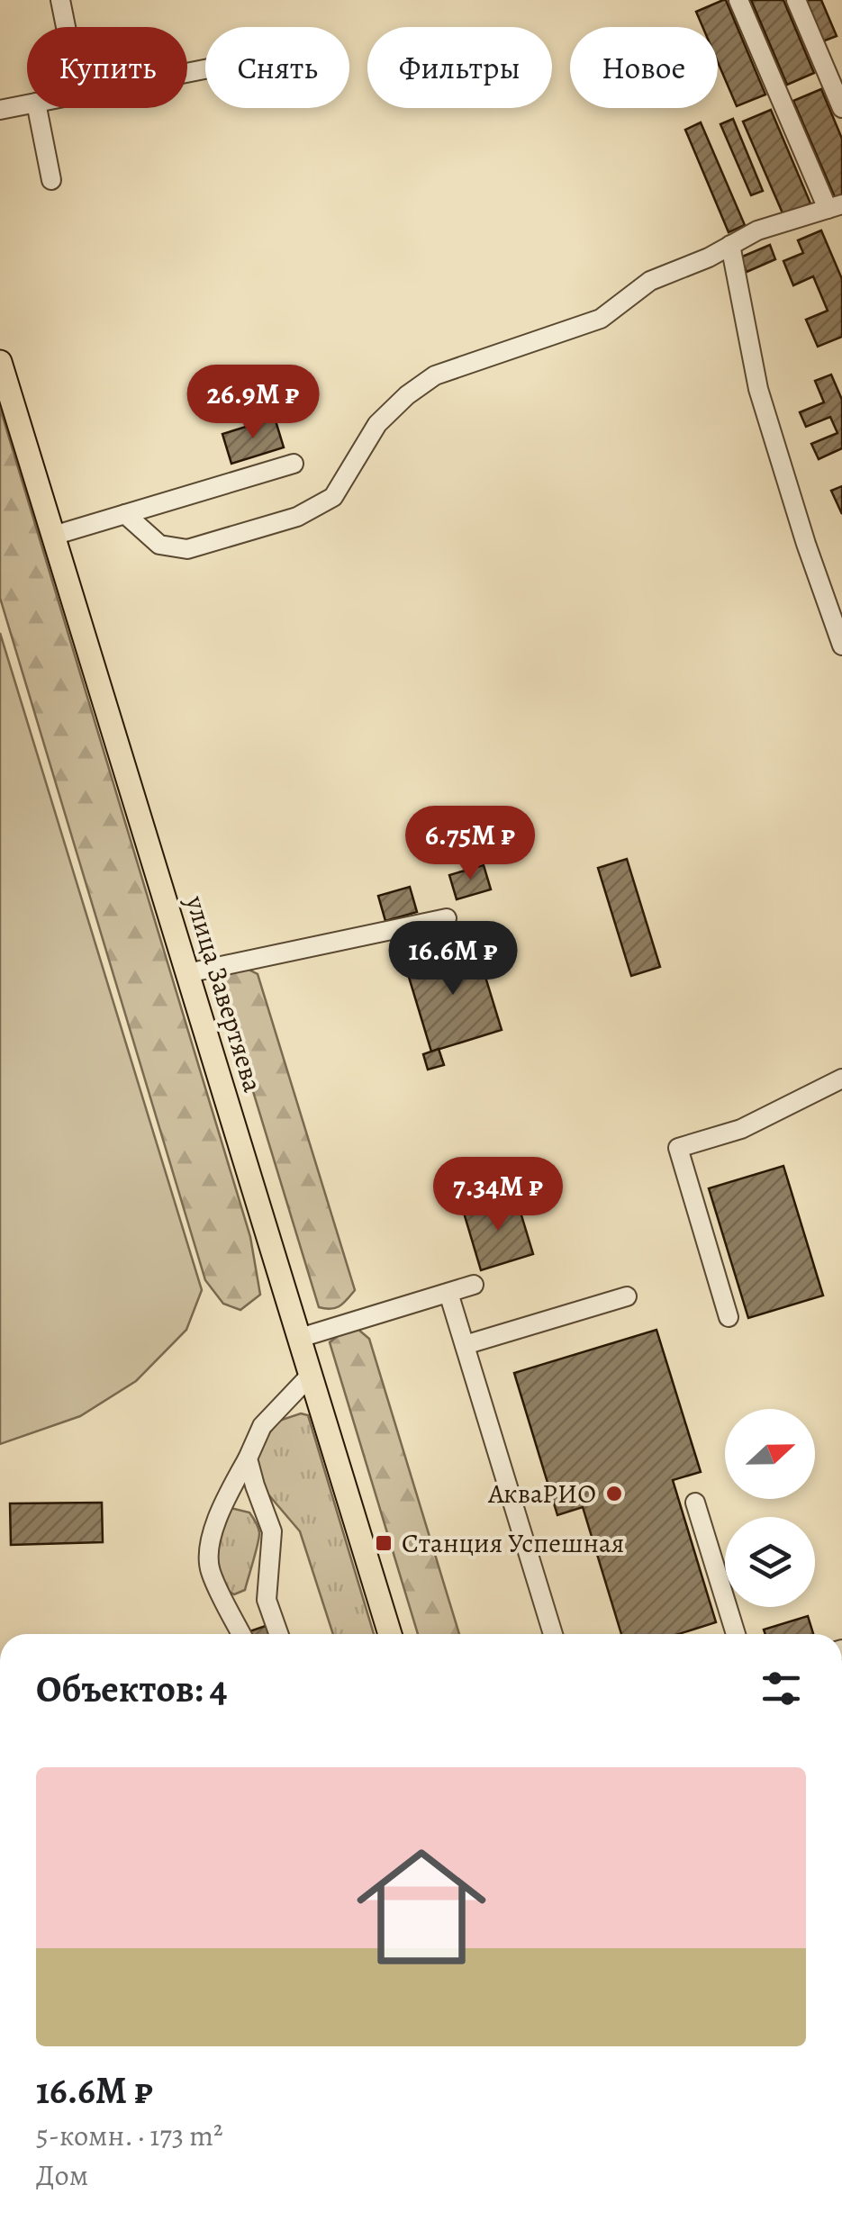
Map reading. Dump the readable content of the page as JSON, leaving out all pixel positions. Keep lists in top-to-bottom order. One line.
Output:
{"streets":{"main road":["улица Завертяева"]},"places":{"other":["АкваРИО"],"transit":["Станция Успешная"]},"north":"right","page":{"chip":["Купить","Снять","Фильтры","Новое"],"price":["26.9M ₽","6.75M ₽","16.6M ₽","7.34M ₽"],"heading":"Объектов: 4","list":[{"name":"16.6M ₽","note":"5-комн. · 173 m² · Дом"}]}}
